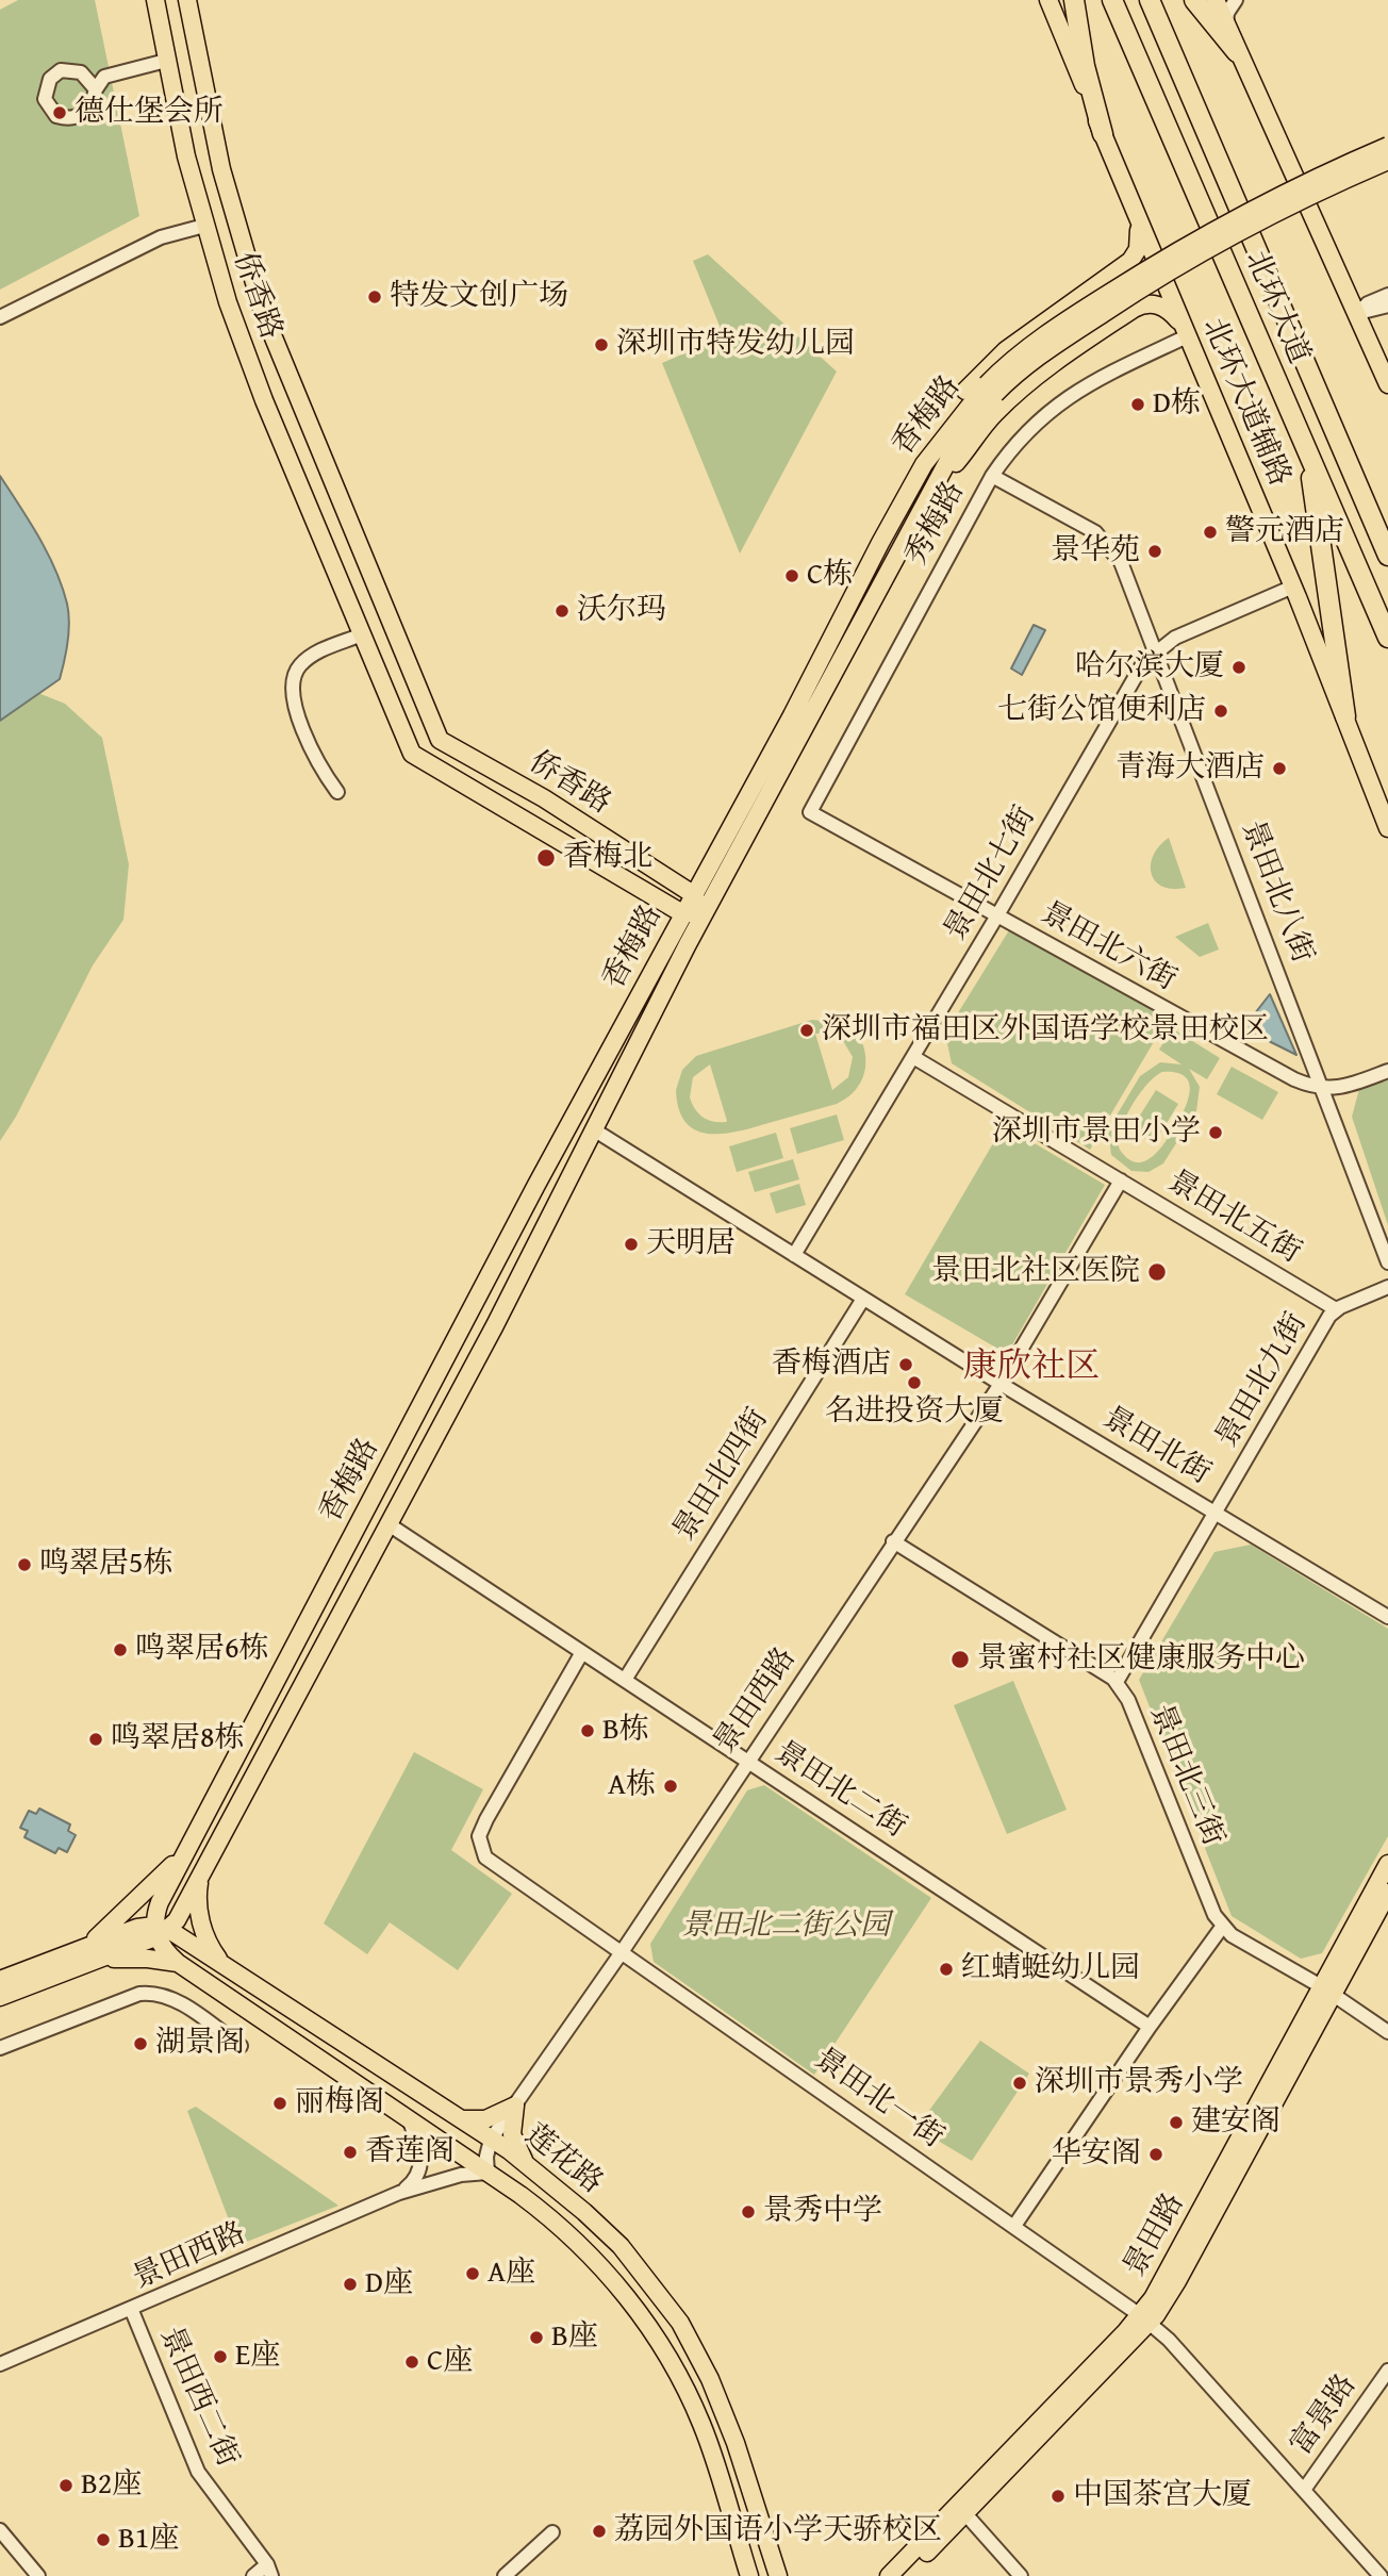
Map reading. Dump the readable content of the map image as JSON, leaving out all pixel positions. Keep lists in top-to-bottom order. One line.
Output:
{"streets":{"highway":["北环大道"],"main road":["侨香路","北环大道辅路","香梅路","莲花路","景田路"],"street":["秀梅路","景田北七街","景田北八街","景田北六街","景田北五街","景田北九街","景田北街","景田北四街","景田西路","景田北三街","景田北二街","景田北一街","景田西二街","富景路"]},"crossings":[["侨香路","香梅路"],["北环大道辅路","秀梅路"],["北环大道辅路","景田北七街"],["香梅路","景田北街"],["香梅路","景田北二街"],["香梅路","莲花路"],["秀梅路","景田北八街"],["秀梅路","景田北六街"],["景田北七街","景田北八街"],["景田北七街","景田北六街"],["景田北七街","景田北五街"],["景田北七街","景田北街"],["景田北八街","景田北六街"],["景田北五街","景田北九街"],["景田北五街","景田西路"],["景田北九街","景田北街"],["景田北九街","景田北三街"],["景田北街","景田北四街"],["景田北街","景田西路"],["景田北四街","景田北二街"],["景田西路","景田北三街"],["景田西路","景田北二街"],["景田西路","景田北一街"],["景田西路","莲花路"],["景田西路","景田西二街"],["景田北三街","景田路"],["景田北二街","景田北一街"],["景田北一街","景田路"],["景田北一街","富景路"]],"districts":["康欣社区"],"parks":["景田北二街公园"],"places":["德仕堡会所","特发文创广场","深圳市特发幼儿园","D栋","警元酒店","景华苑","C栋","沃尔玛","哈尔滨大厦","七街公馆便利店","青海大酒店","香梅北","深圳市福田区外国语学校景田校区","深圳市景田小学","天明居","景田北社区医院","香梅酒店","名进投资大厦","鸣翠居5栋","鸣翠居6栋","景蜜村社区健康服务中心","B栋","鸣翠居8栋","A栋","红蜻蜓幼儿园","湖景阁","深圳市景秀小学","丽梅阁","建安阁","香莲阁","华安阁","景秀中学","A座","D座","B座","E座","C座","B2座","中国茶宫大厦","荔园外国语小学天骄校区","B1座"]}
